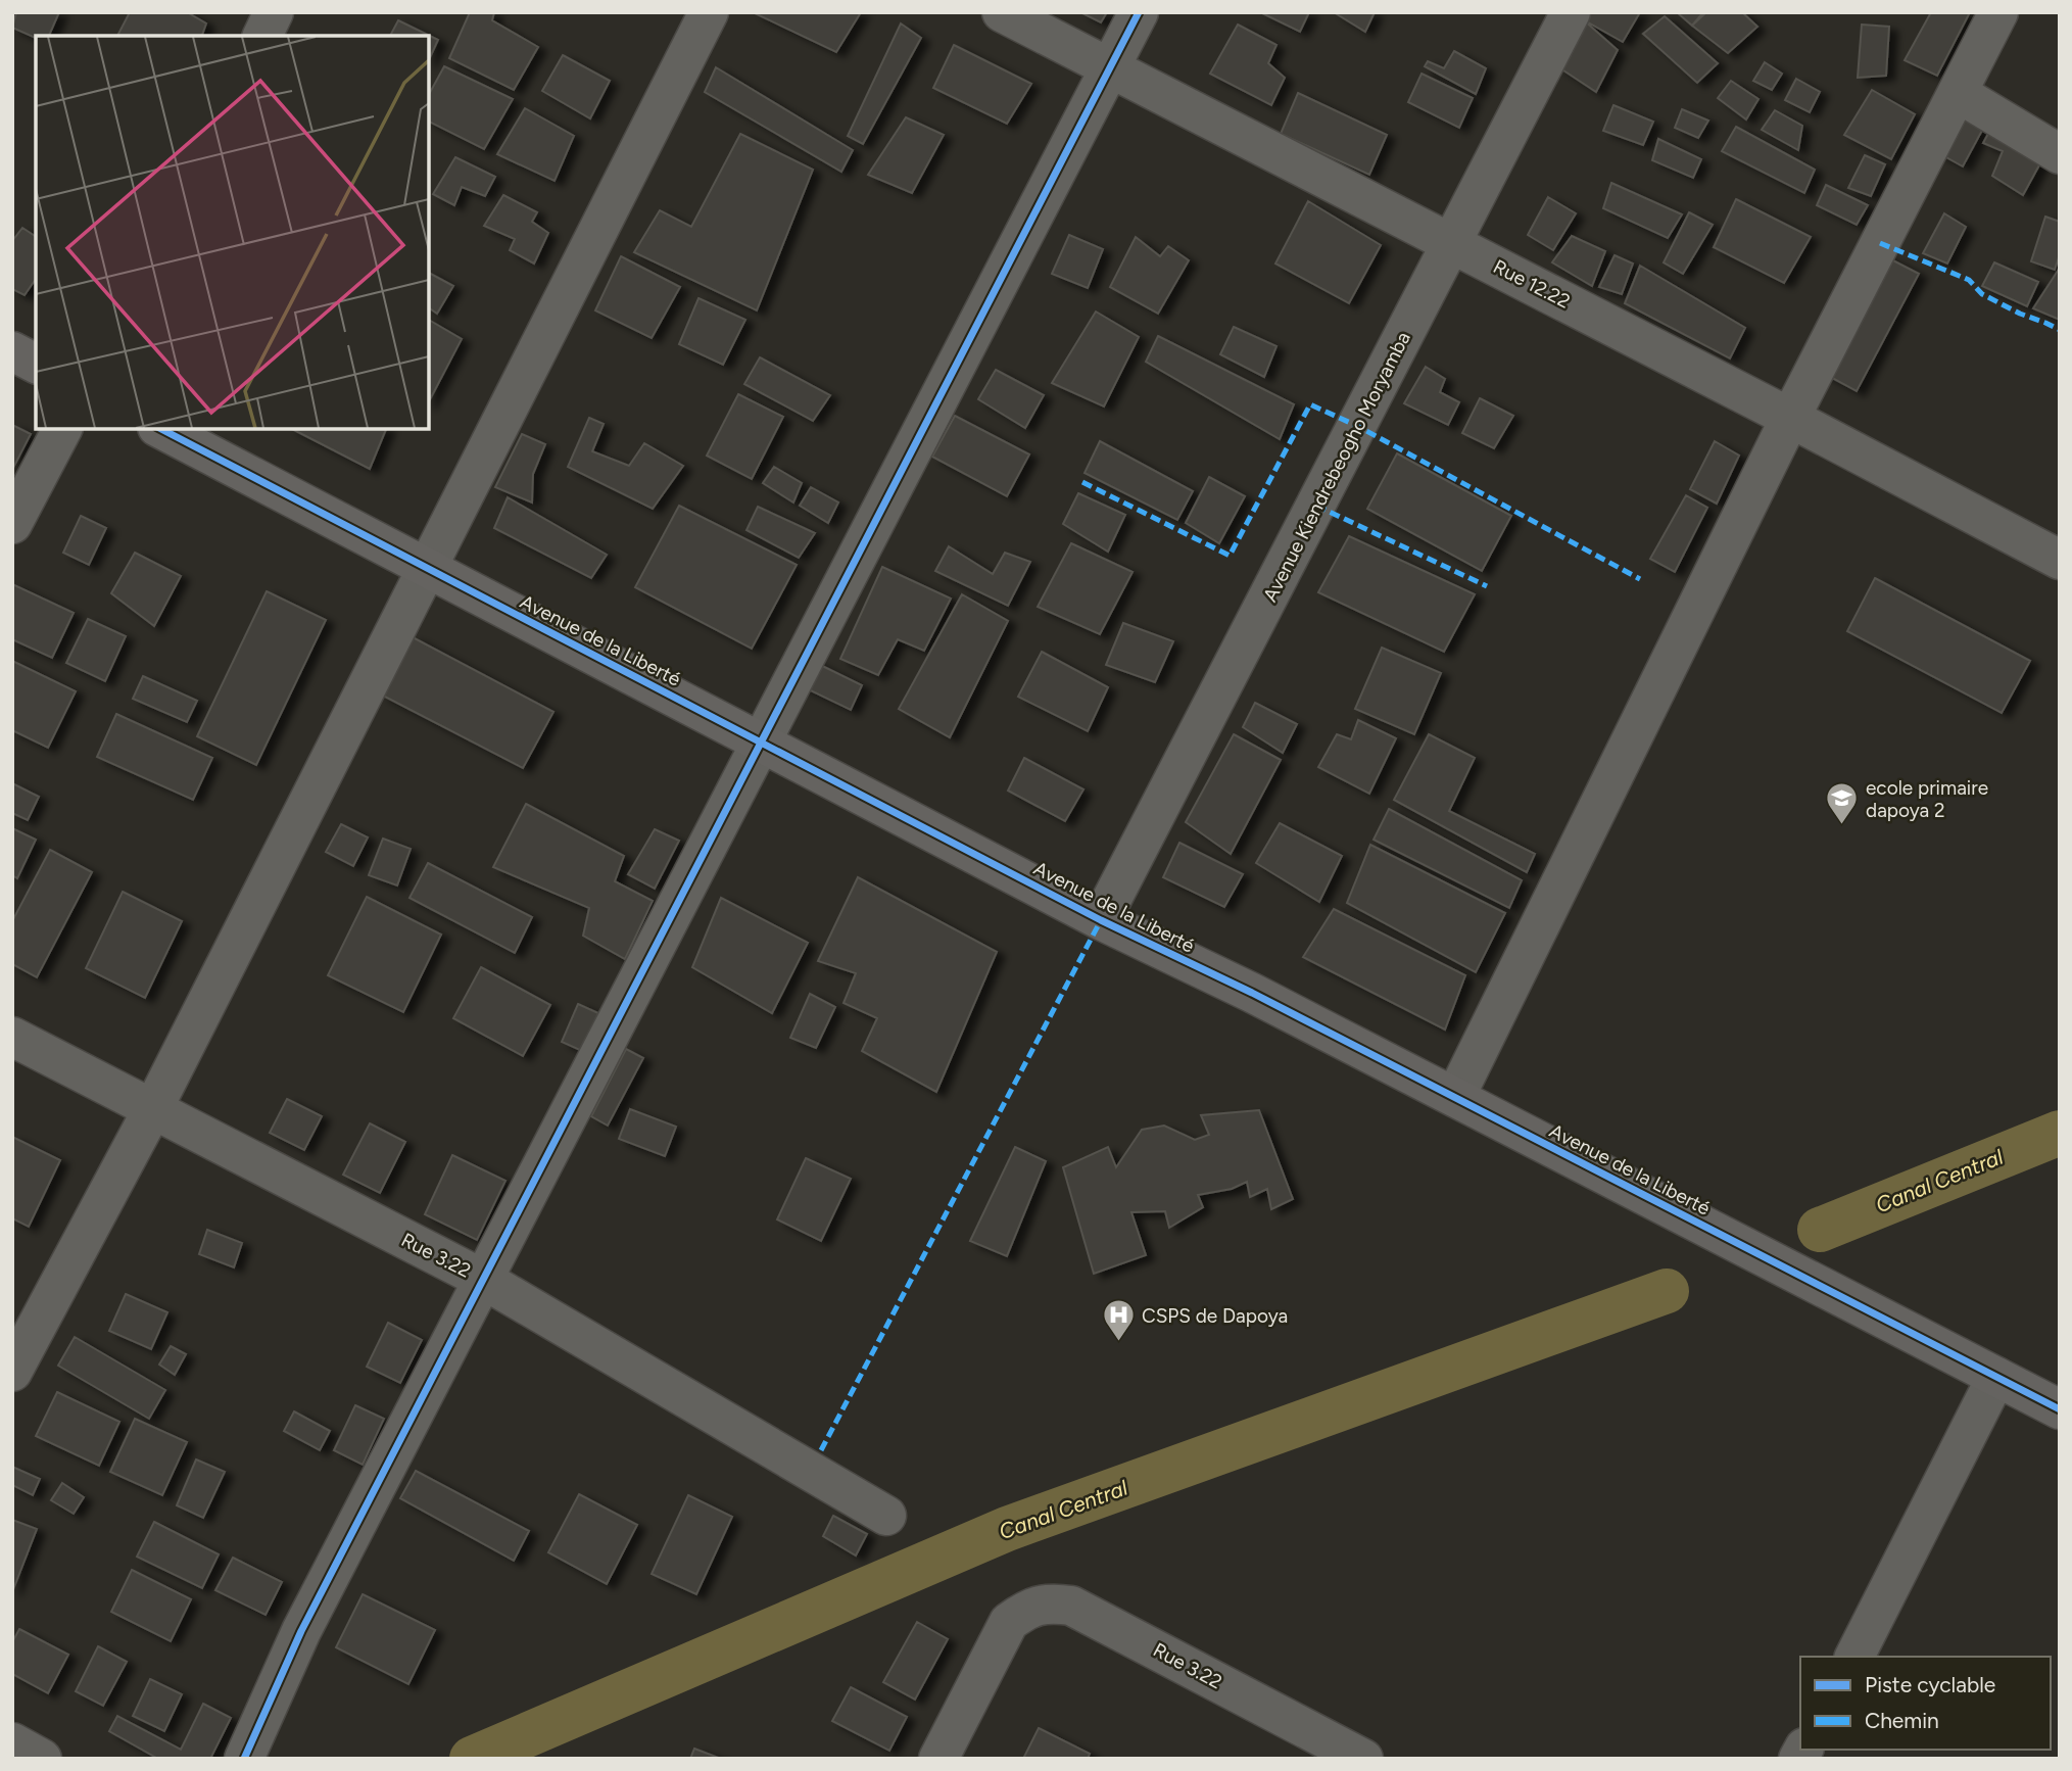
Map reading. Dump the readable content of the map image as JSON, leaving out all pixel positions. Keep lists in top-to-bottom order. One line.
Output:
{"streets":{"main road":["Avenue de la Liberté"],"street":["Rue 12.22","Avenue Kiendrebeogho Moryamba","Rue 3.22"]},"crossings":[["Rue 12.22","Avenue Kiendrebeogho Moryamba"],["Avenue Kiendrebeogho Moryamba","Avenue de la Liberté"]],"water":["Canal Central"],"places":{"school or university":["ecole primaire dapoya 2"],"hospital":["CSPS de Dapoya"]},"legend":["Piste cyclable","Chemin"]}
